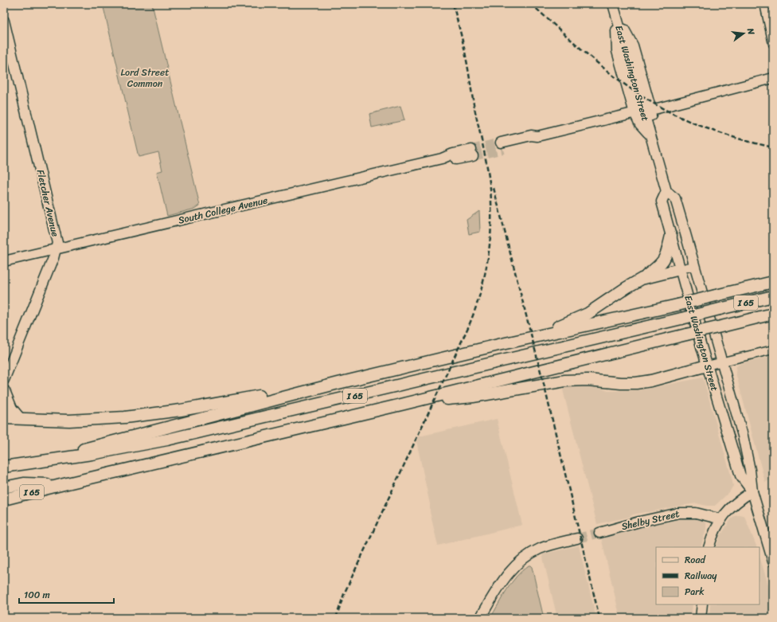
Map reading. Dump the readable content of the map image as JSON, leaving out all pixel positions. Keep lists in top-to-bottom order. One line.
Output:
{"streets":{"highway":["I 65"],"main road":["East Washington Street","Fletcher Avenue","South College Avenue","Shelby Street"]},"crossings":[["Fletcher Avenue","South College Avenue"]],"parks":["Lord Street Common"],"legend":["Road","Railway","Park"],"scale_bar":"100 m","north":"right"}
